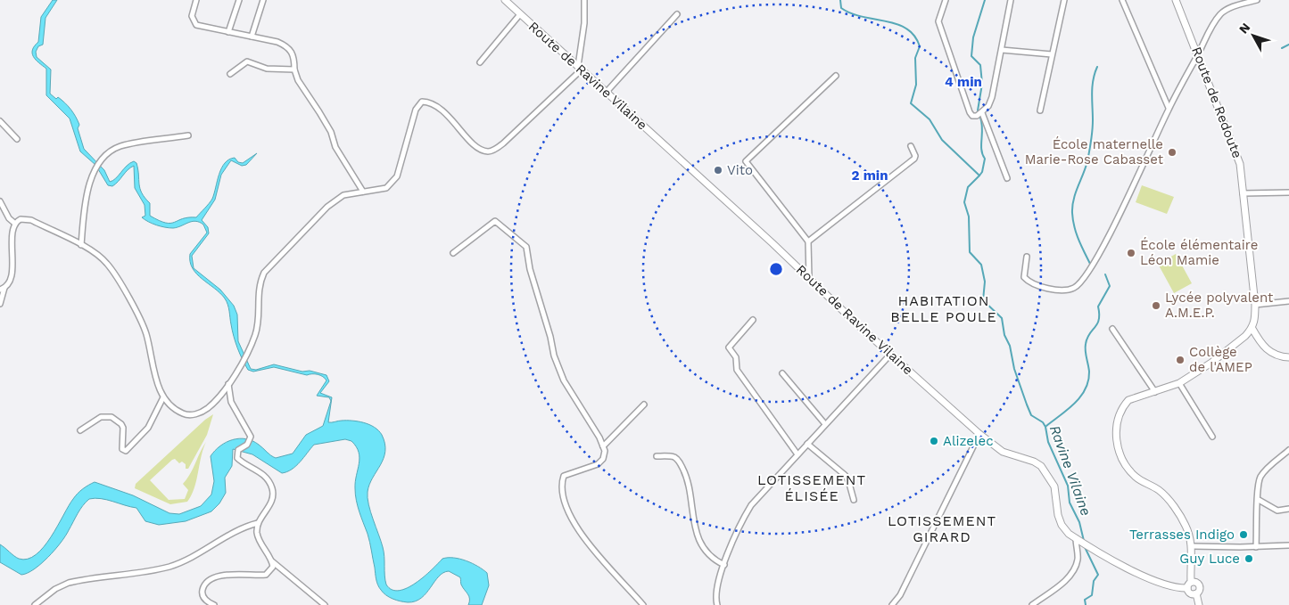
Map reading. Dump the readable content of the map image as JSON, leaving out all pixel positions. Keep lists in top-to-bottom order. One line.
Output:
{"streets":{"main road":["Route de Ravine Vilaine","Route de Redoute"]},"districts":["HABITATION BELLE POULE","LOTISSEMENT ÉLISÉE","LOTISSEMENT GIRARD"],"water":["Ravine Vilaine"],"places":["École maternelle Marie-Rose Cabasset","Vito","École élémentaire Léon Mamie","Lycée polyvalent A.M.E.P.","Collège de l'AMEP","Alizelec","Terrasses Indigo","Guy Luce"],"north":"top left","rings":["4 min","2 min"]}
